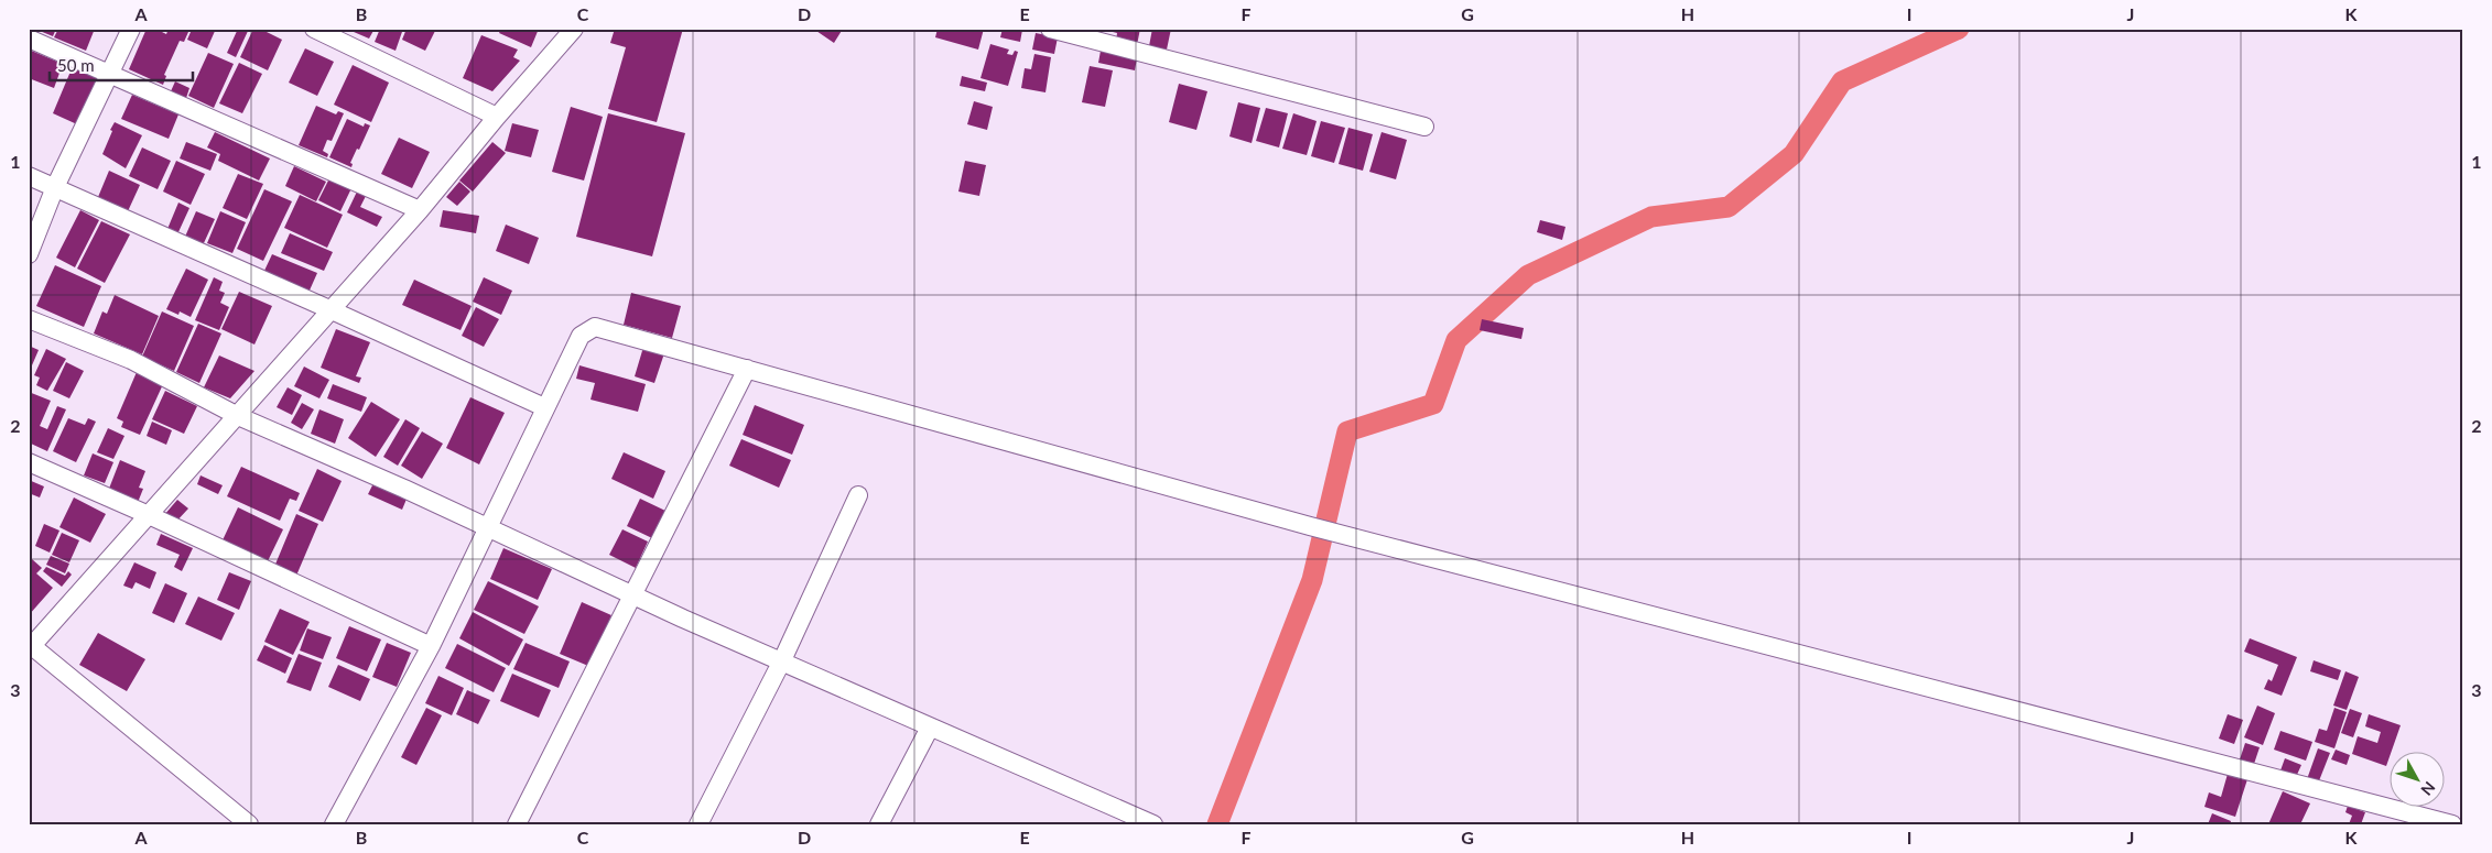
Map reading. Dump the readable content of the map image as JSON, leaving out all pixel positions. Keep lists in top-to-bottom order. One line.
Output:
{"scale_bar":"50 m","north":"bottom right","grid":{"columns":["A","B","C","D","E","F","G","H","I","J","K"],"rows":["1","2","3"]}}
